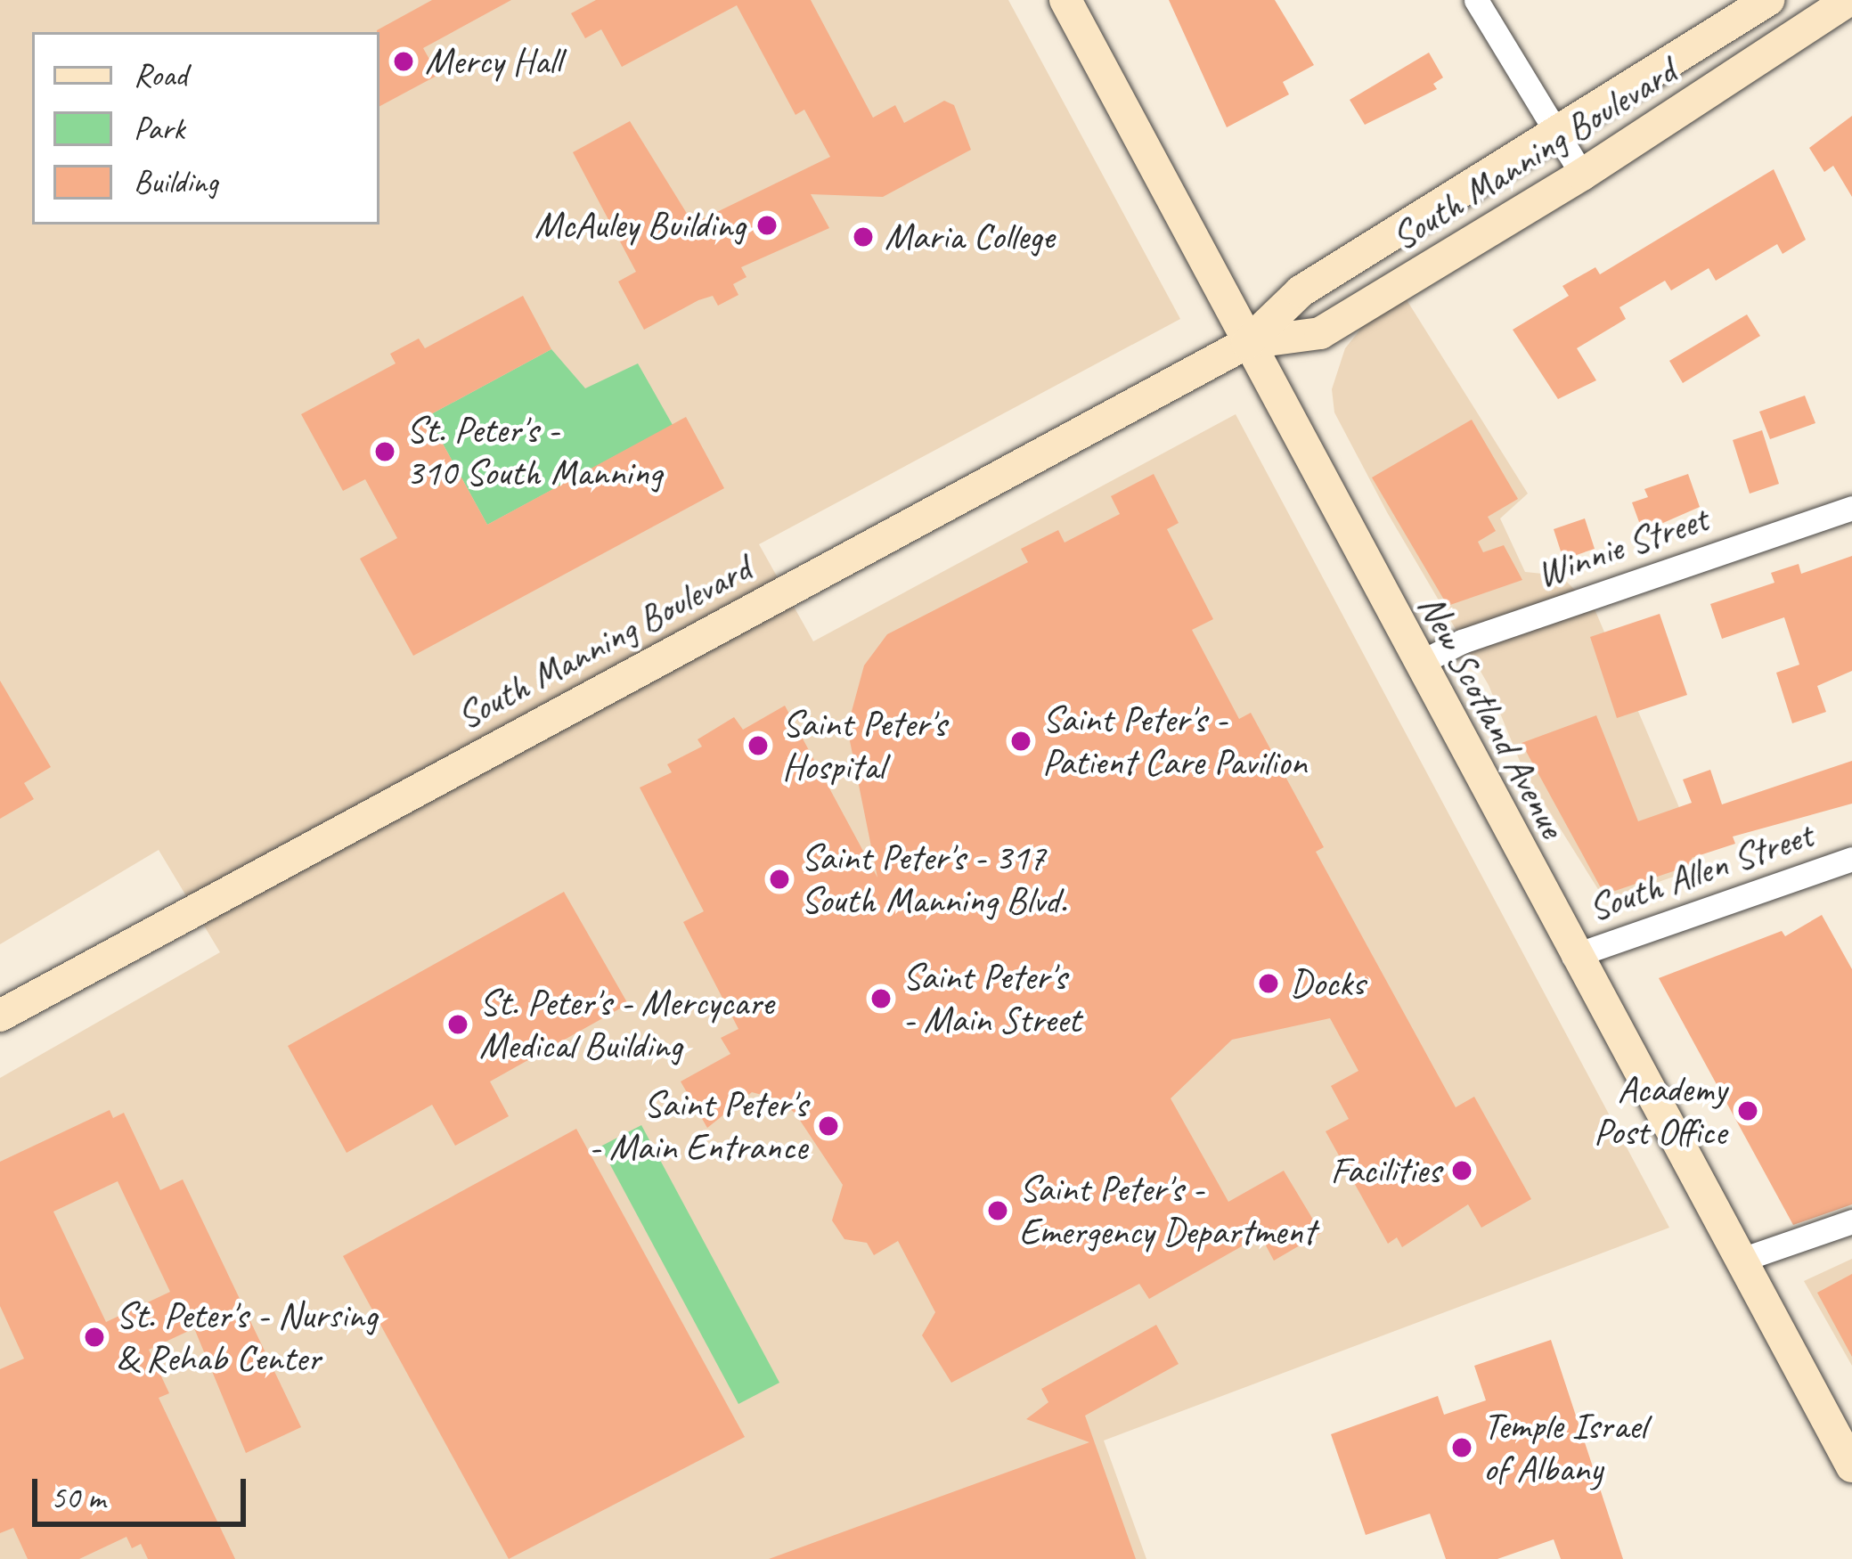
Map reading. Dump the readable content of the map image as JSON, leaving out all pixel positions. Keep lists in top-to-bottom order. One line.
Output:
{"streets":{"street":["South Manning Boulevard","Winnie Street","New Scotland Avenue","South Allen Street"]},"crossings":[["South Manning Boulevard","New Scotland Avenue"],["Winnie Street","New Scotland Avenue"],["New Scotland Avenue","South Allen Street"]],"places":["Mercy Hall","McAuley Building","Maria College","St. Peter's - 310 South Manning","Saint Peter's - Patient Care Pavilion","Saint Peter's Hospital","Saint Peter's - 317 South Manning Blvd.","Docks","Saint Peter's - Main Street","St. Peter's - Mercycare Medical Building","Academy Post Office","Saint Peter's - Main Entrance","Facilities","Saint Peter's - Emergency Department","St. Peter's - Nursing & Rehab Center","Temple Israel of Albany"],"legend":["Road","Park","Building"],"scale_bar":"50 m"}
